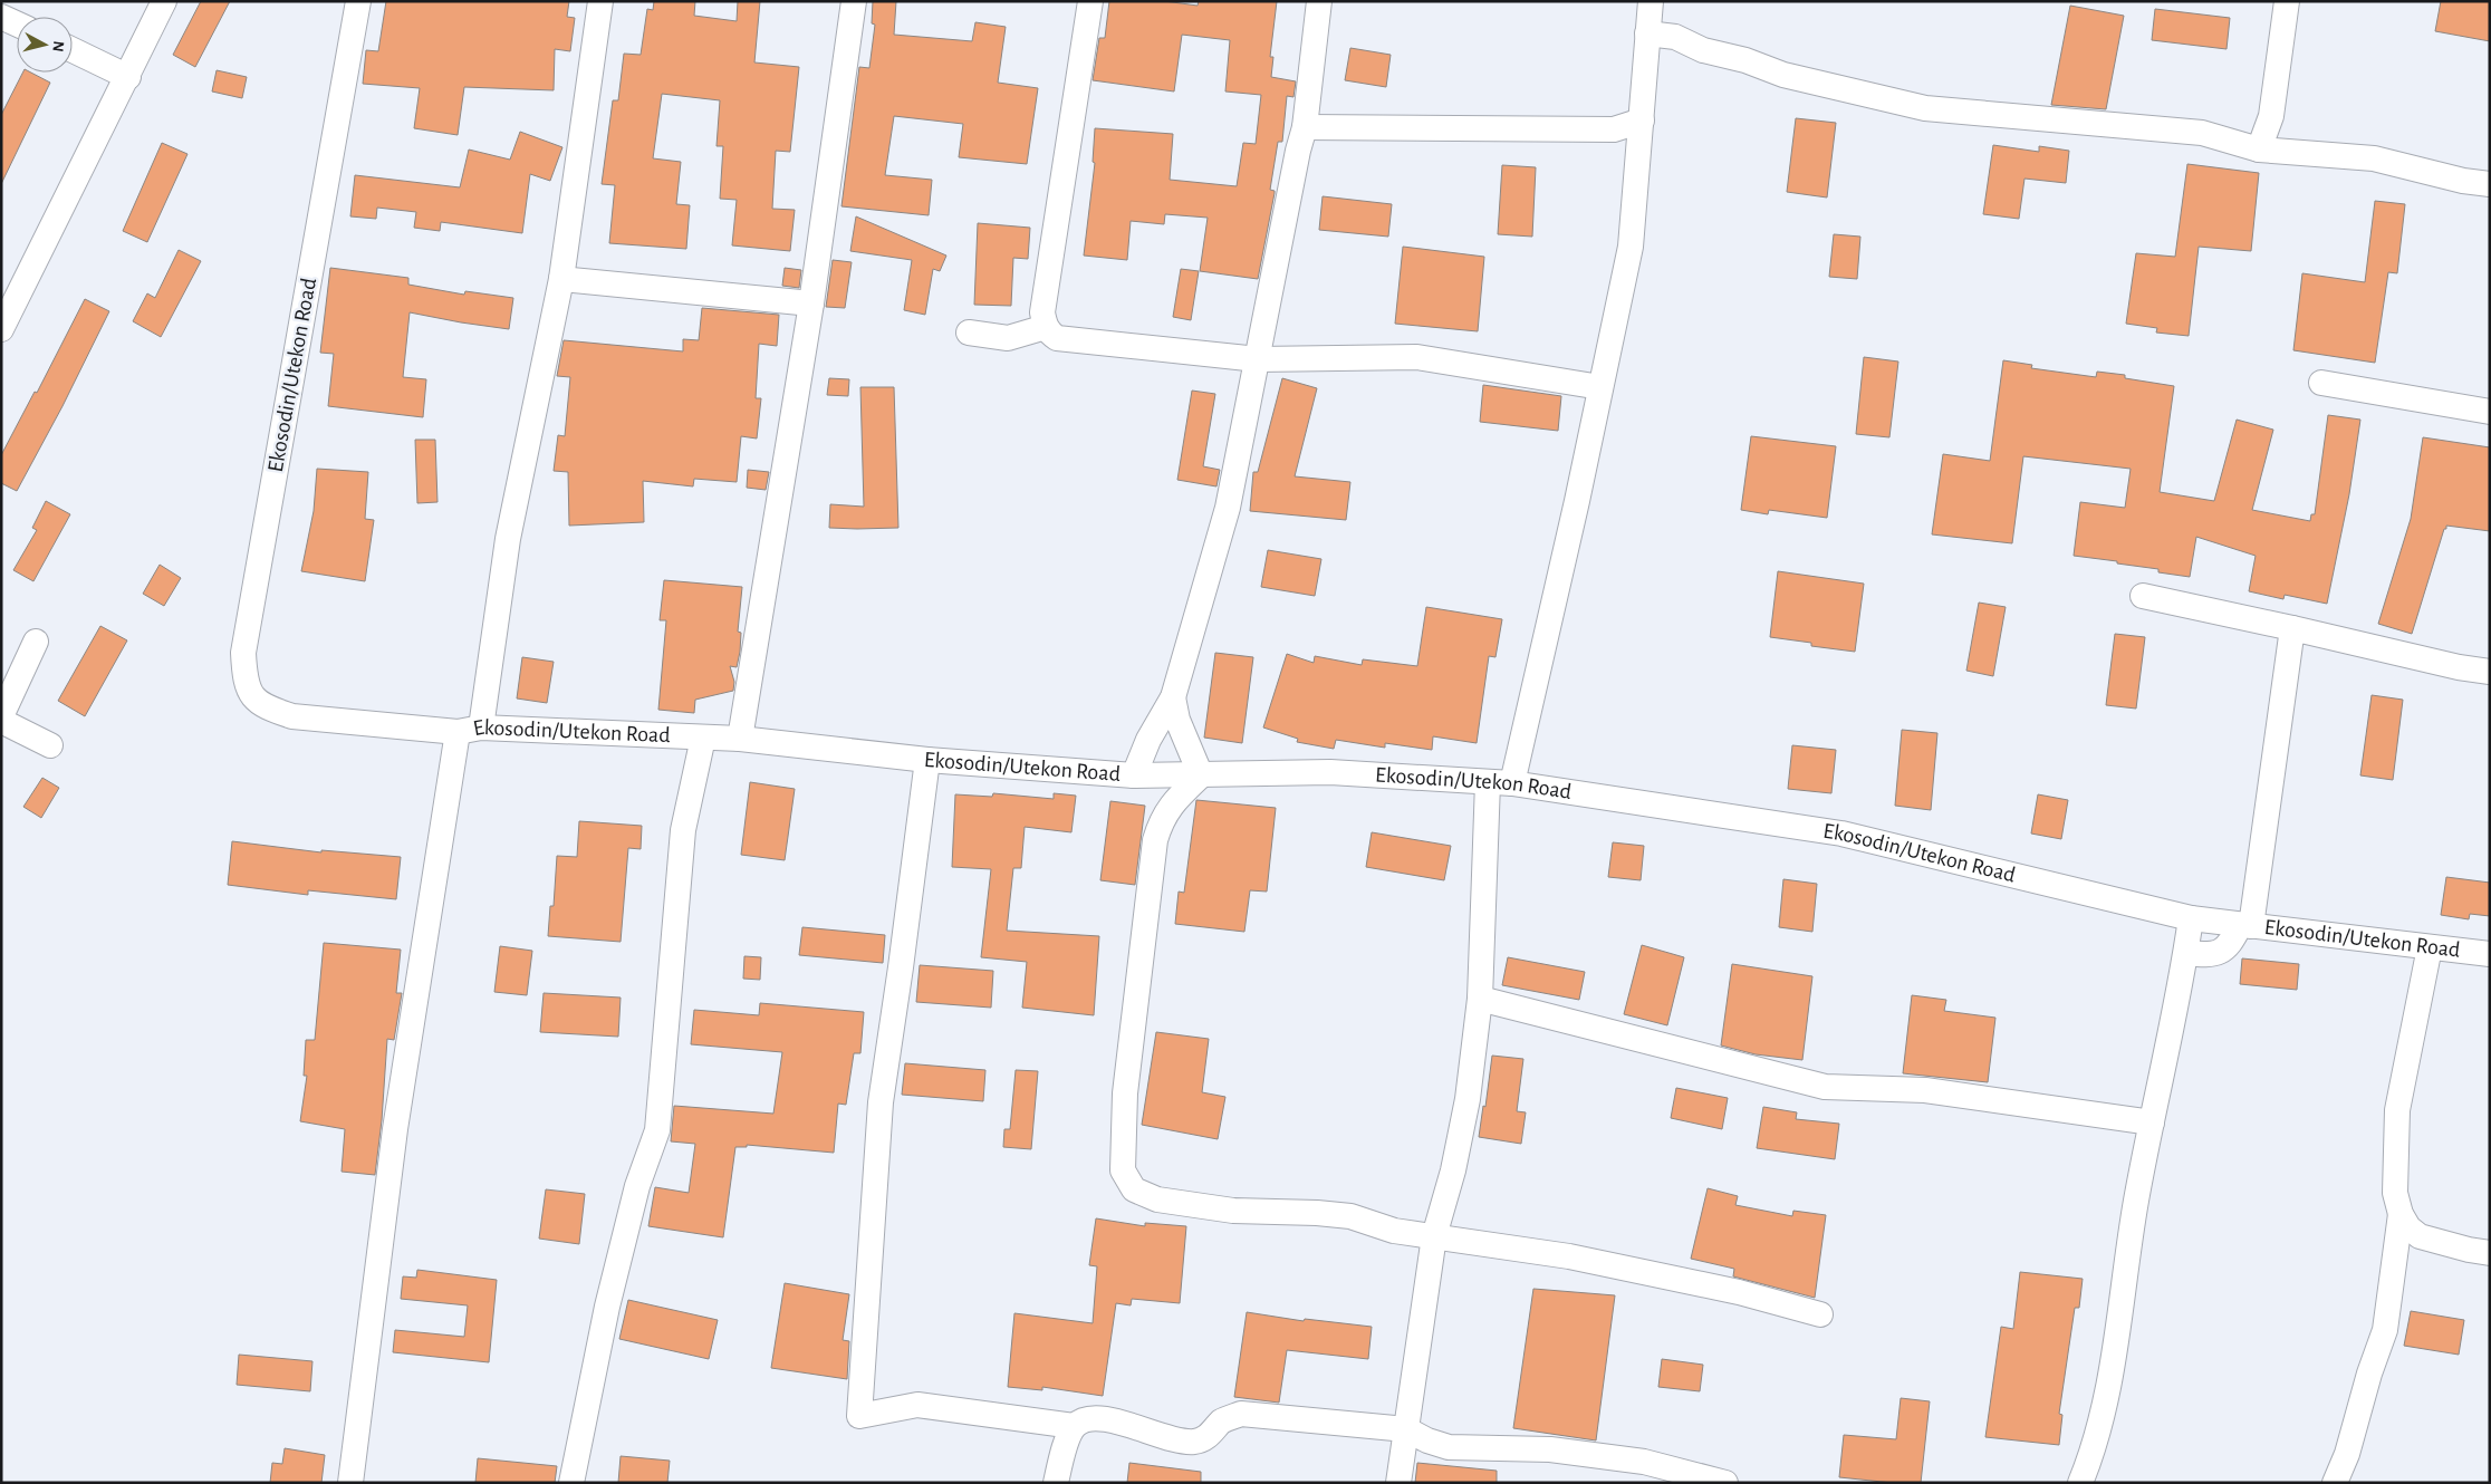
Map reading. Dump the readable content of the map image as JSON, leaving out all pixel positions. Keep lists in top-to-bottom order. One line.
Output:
{"streets":{"street":["Ekosodin/Utekon Road"]},"north":"right"}
